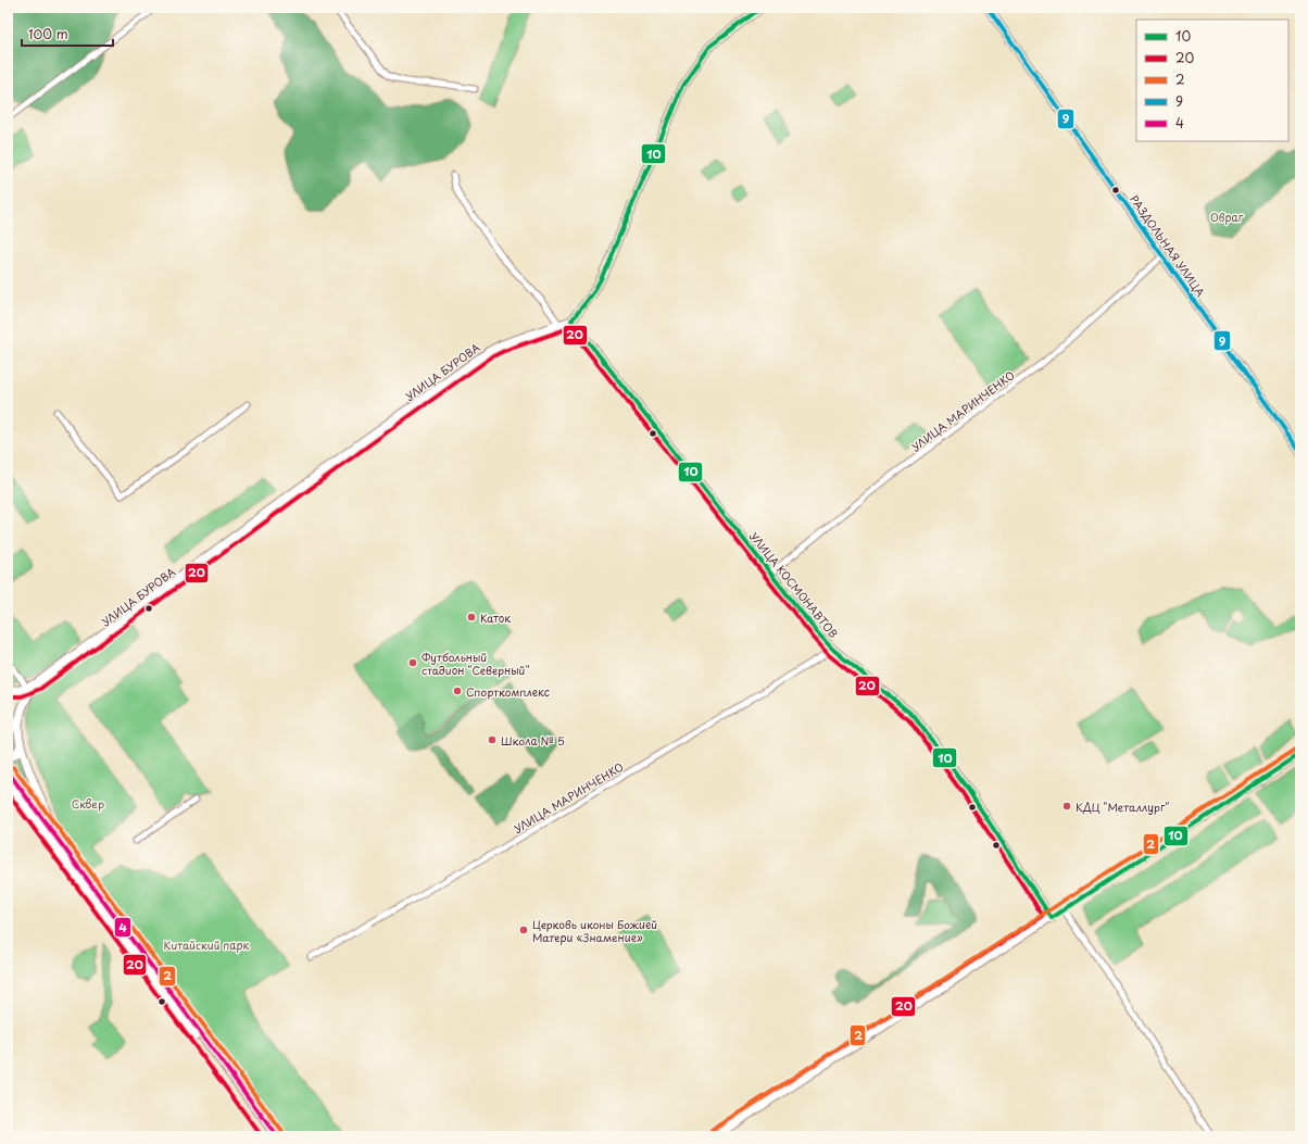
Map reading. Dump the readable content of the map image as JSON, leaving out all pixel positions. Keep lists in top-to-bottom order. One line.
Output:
{"streets":{"main road":["РАЗДОЛЬНАЯ УЛИЦА","УЛИЦА БУРОВА","УЛИЦА КОСМОНАВТОВ"],"street":["УЛИЦА МАРИНЧЕНКО"]},"crossings":[["РАЗДОЛЬНАЯ УЛИЦА","УЛИЦА МАРИНЧЕНКО"],["УЛИЦА БУРОВА","УЛИЦА КОСМОНАВТОВ"],["УЛИЦА МАРИНЧЕНКО","УЛИЦА КОСМОНАВТОВ"]],"parks":["Овраг","Сквер","Китайский парк"],"places":["Каток","Футбольный стадион \"Северный\"","Спорткомплекс","Школа № 5","КДЦ \"Металлург\"","Церковь иконы Божией Матери «Знамение»"],"lines":["transit line 10","transit line 9","transit line 20","transit line 2","transit line 4"],"legend":["10","20","2","9","4"],"scale_bar":"100 m"}
